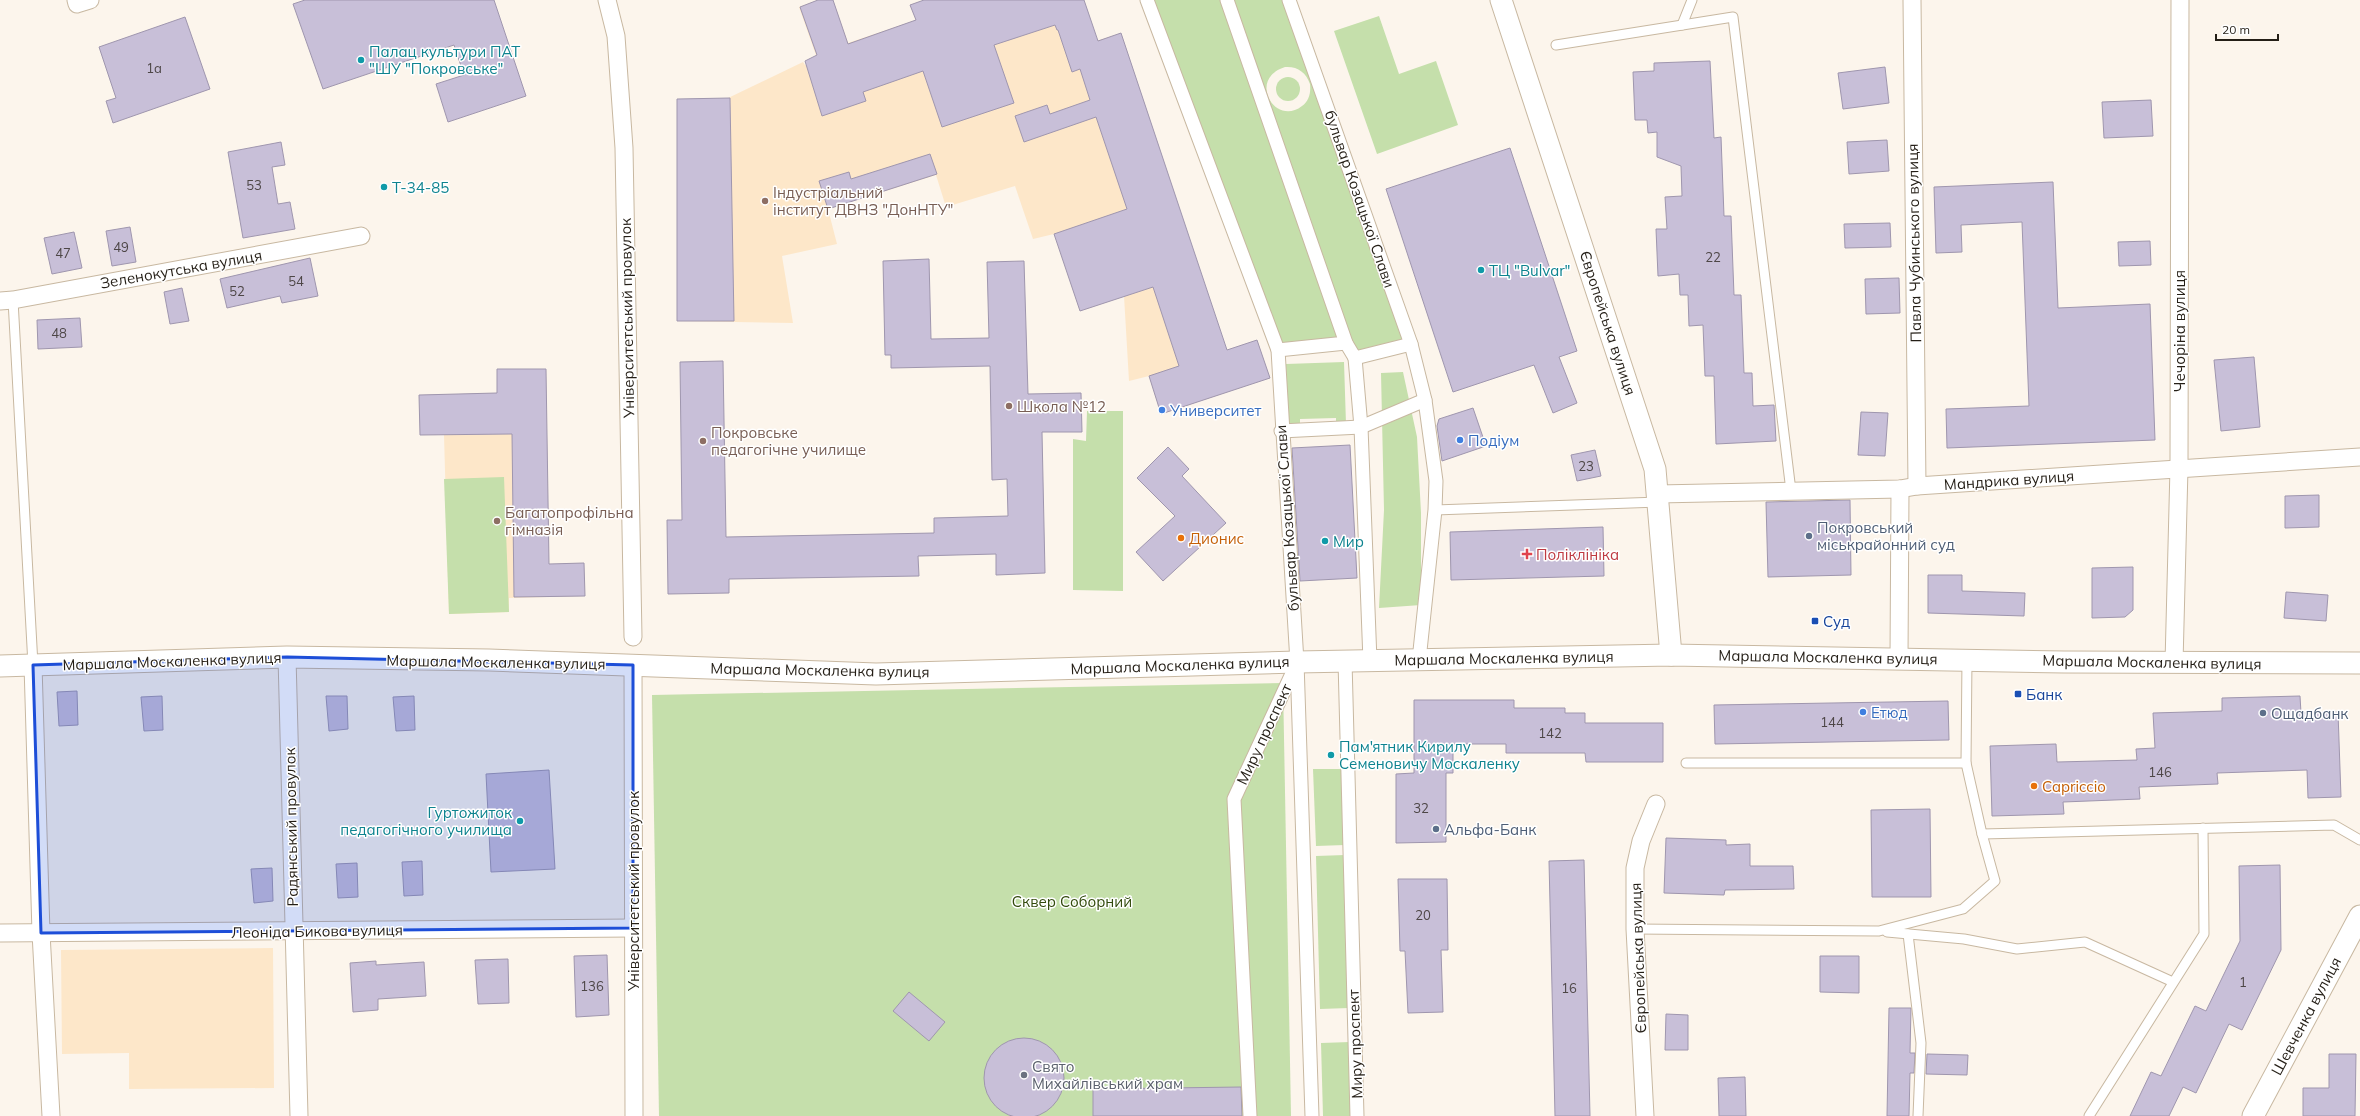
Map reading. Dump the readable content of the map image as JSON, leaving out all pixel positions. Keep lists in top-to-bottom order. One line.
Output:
{"streets":{"street":["бульвар Козацької Слави","Павла Чубинського вулиця","Зеленокутська вулиця","Університетський провулок","Європейська вулиця","Чечоріна вулиця","Мандрика вулиця","Маршала Москаленка вулиця","Миру проспект","Радянський провулок","Леоніда Бикова вулиця","Шевченка вулиця"]},"crossings":[["бульвар Козацької Слави","Маршала Москаленка вулиця"],["бульвар Козацької Слави","Миру проспект"],["Павла Чубинського вулиця","Мандрика вулиця"],["Університетський провулок","Маршала Москаленка вулиця"],["Університетський провулок","Леоніда Бикова вулиця"],["Європейська вулиця","Мандрика вулиця"],["Європейська вулиця","Маршала Москаленка вулиця"],["Чечоріна вулиця","Мандрика вулиця"],["Чечоріна вулиця","Маршала Москаленка вулиця"],["Маршала Москаленка вулиця","Миру проспект"],["Маршала Москаленка вулиця","Радянський провулок"],["Радянський провулок","Леоніда Бикова вулиця"]],"parks":["Сквер Соборний"],"places":{"other":["Палац культури ПАТ \"ШУ \"Покровське\"","Т-34-85","Індустріальний інститут ДВНЗ \"ДонНТУ\"","ТЦ \"Bulvar\"","Школа №12","Университет","Подіум","Покровське педагогічне училище","Багатопрофільна гімназія","Покровський міськрайонний суд","Дионис","Мир","Етюд","Ощадбанк","Пам'ятник Кирилу Семеновичу Москаленку","Capriccio","Гуртожиток педагогічного училища","Альфа-Банк","Свято Михайлівський храм"],"health":["Поліклініка"],"transit":["Суд","Банк"]},"house_numbers":["1а","53","49","47","22","54","52","48","23","144","142","146","32","20","1","136","16"],"scale_bar":"20 m"}
